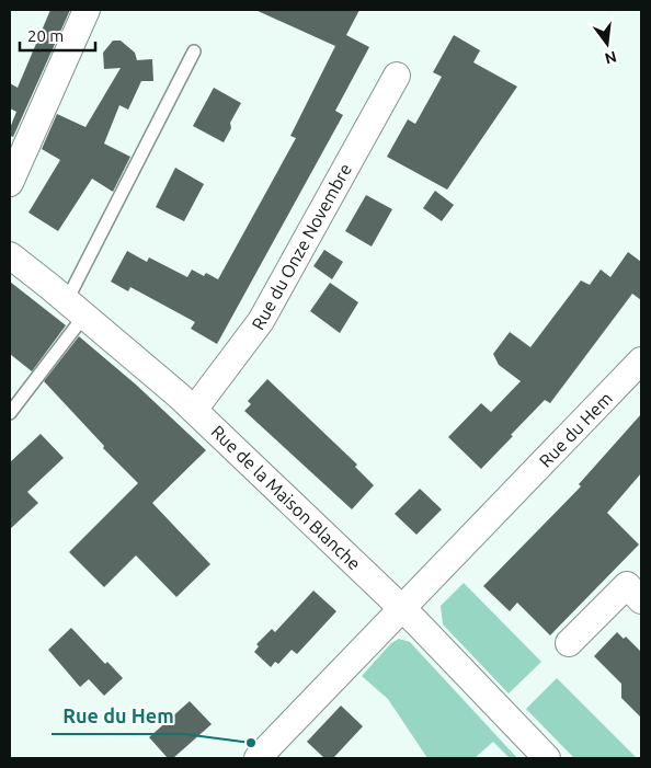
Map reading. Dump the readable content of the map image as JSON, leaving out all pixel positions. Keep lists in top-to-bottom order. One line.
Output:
{"streets":{"street":["Rue du Onze Novembre","Rue du Hem","Rue de la Maison Blanche"]},"crossings":[["Rue du Onze Novembre","Rue de la Maison Blanche"],["Rue du Hem","Rue de la Maison Blanche"]],"places":["Rue du Hem"],"scale_bar":"20 m","north":"bottom"}
